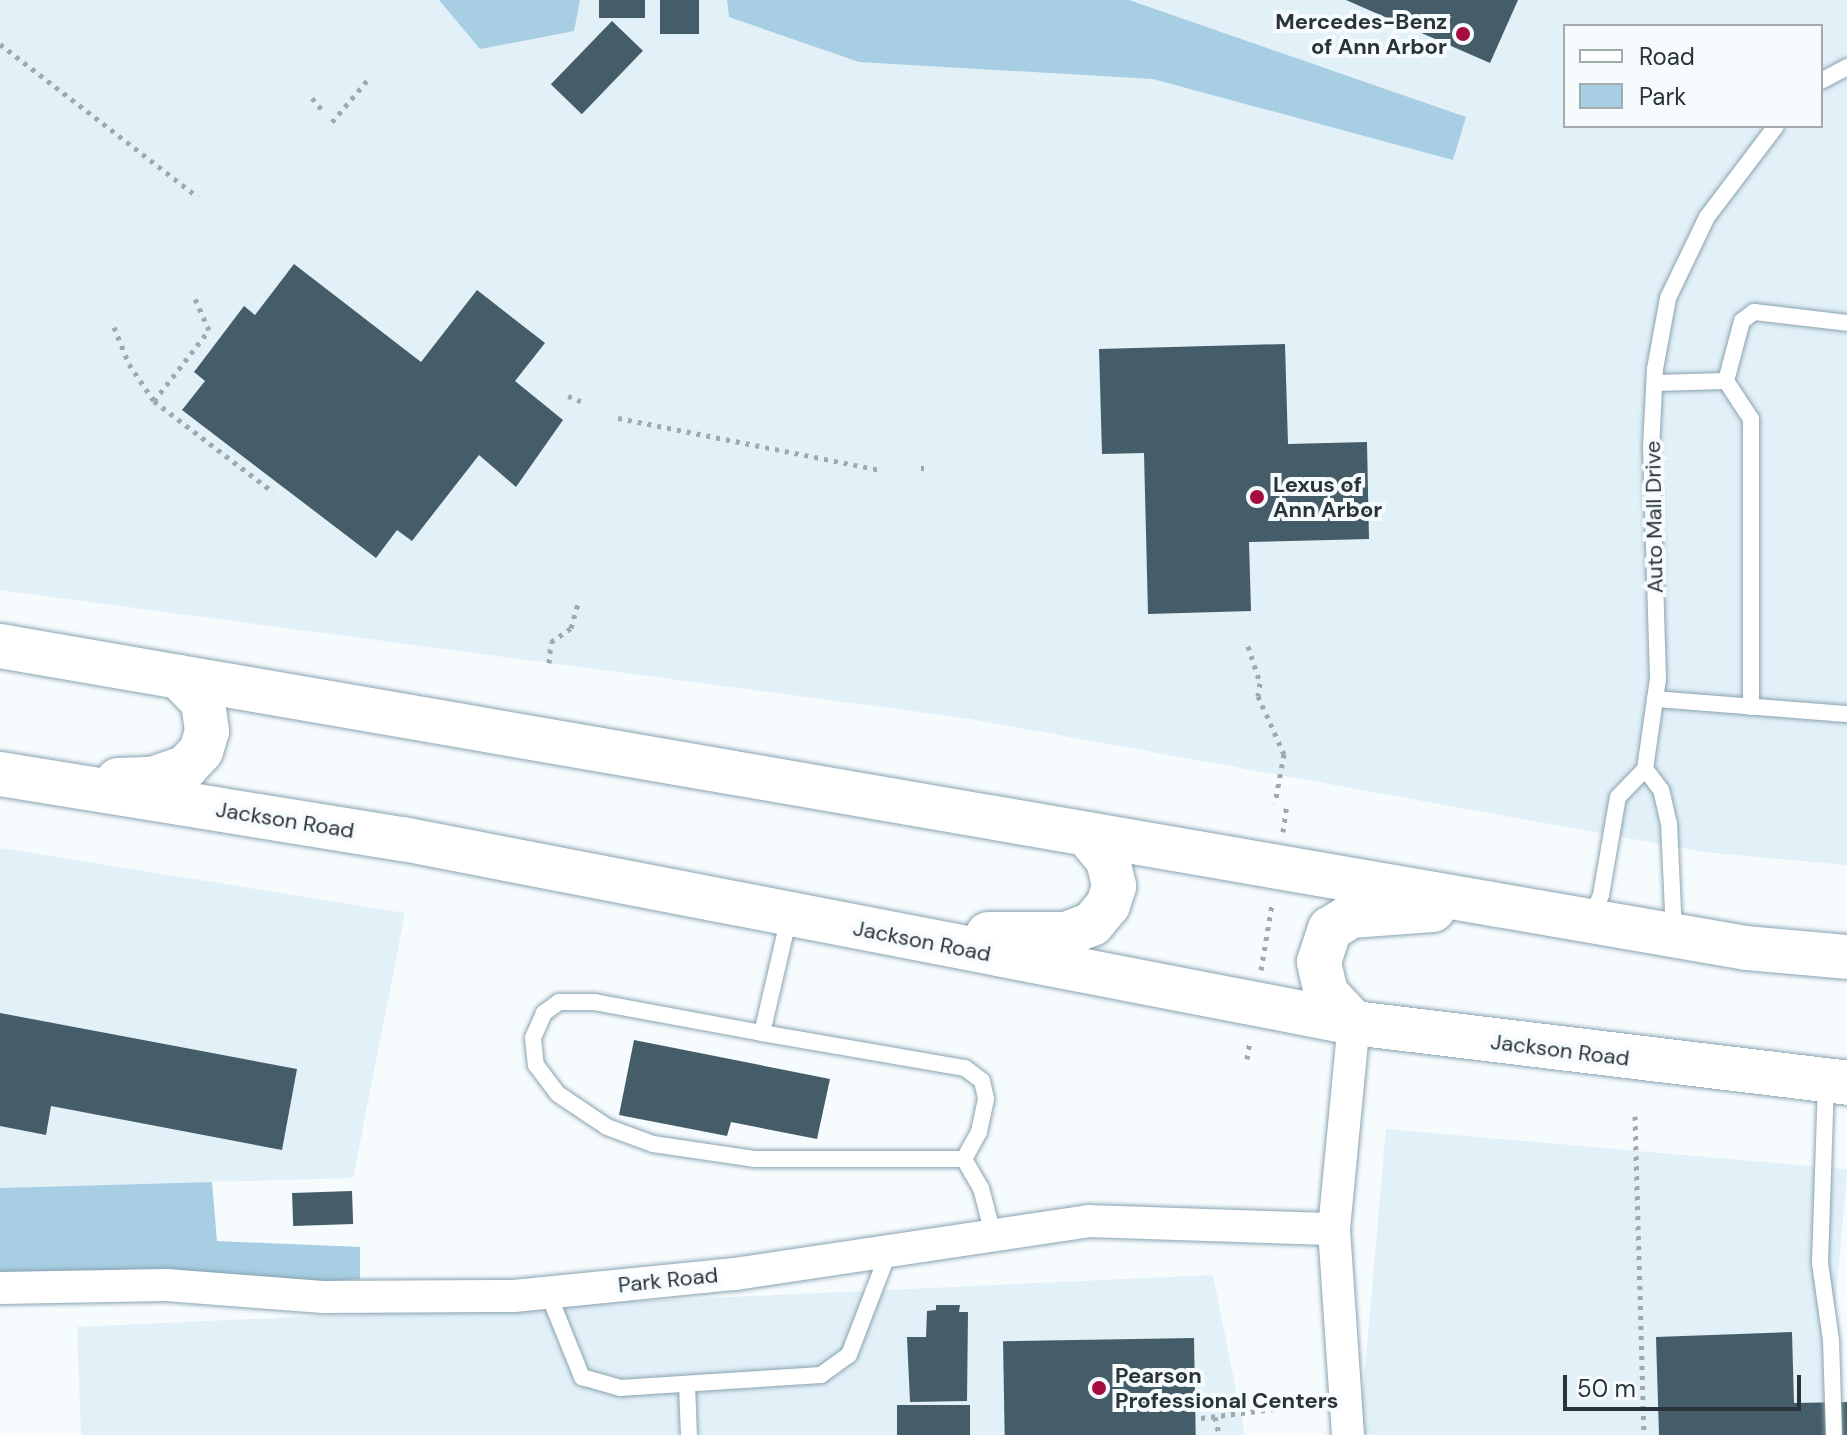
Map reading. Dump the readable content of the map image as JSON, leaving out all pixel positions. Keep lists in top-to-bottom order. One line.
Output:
{"streets":{"main road":["Jackson Road"],"street":["Park Road"],"lane":["Auto Mall Drive"]},"places":["Mercedes-Benz of Ann Arbor","Lexus of Ann Arbor","Pearson Professional Centers"],"legend":["Road","Park"],"scale_bar":"50 m"}
